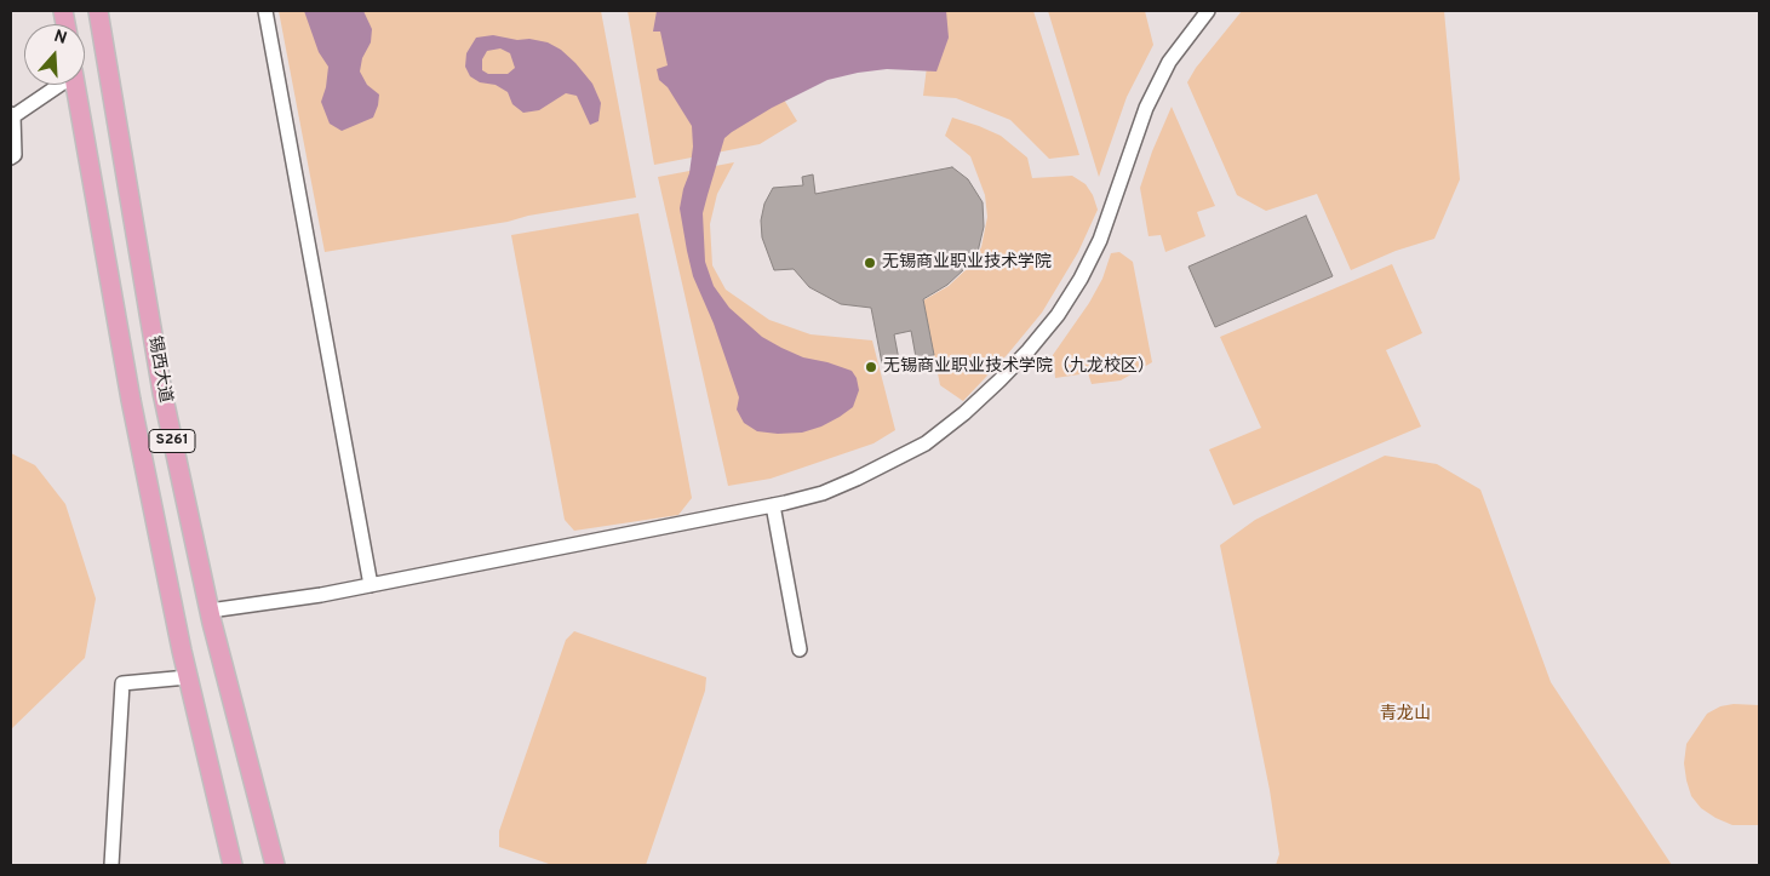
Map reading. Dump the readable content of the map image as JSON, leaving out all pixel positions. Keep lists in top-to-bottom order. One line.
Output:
{"streets":{"main road":["锡西大道","S261"]},"parks":["青龙山"],"places":["无锡商业职业技术学院","无锡商业职业技术学院（九龙校区）"],"north":"top"}
